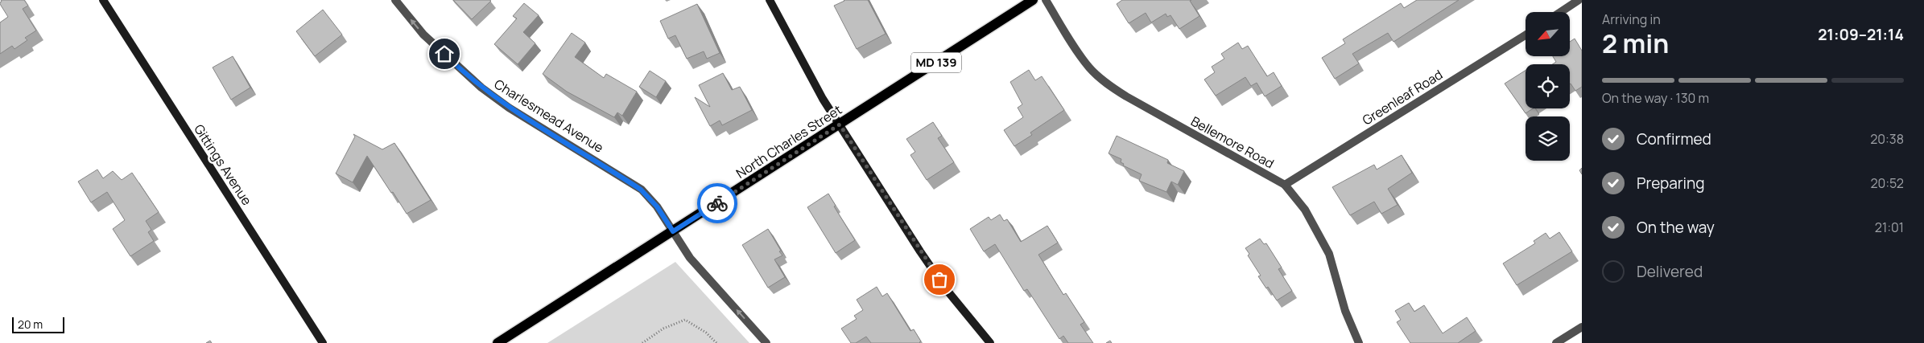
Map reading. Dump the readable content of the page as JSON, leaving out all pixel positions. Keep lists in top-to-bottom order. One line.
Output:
{"streets":{"main road":["MD 139","North Charles Street"],"street":["Greenleaf Road","Charlesmead Avenue","Bellemore Road","Gittings Avenue"]},"crossings":[["Greenleaf Road","Bellemore Road"],["Charlesmead Avenue","North Charles Street"]],"one_way":["Charlesmead Avenue"],"scale_bar":"20 m","north":"bottom left","page":{"heading":["2 min","Arriving in","21:09–21:14"],"bar":"On the way · 130 m","list":[["Confirmed","20:38"],["Preparing","20:52"],["On the way","21:01"],"Delivered"],"scale":"20 m"}}
